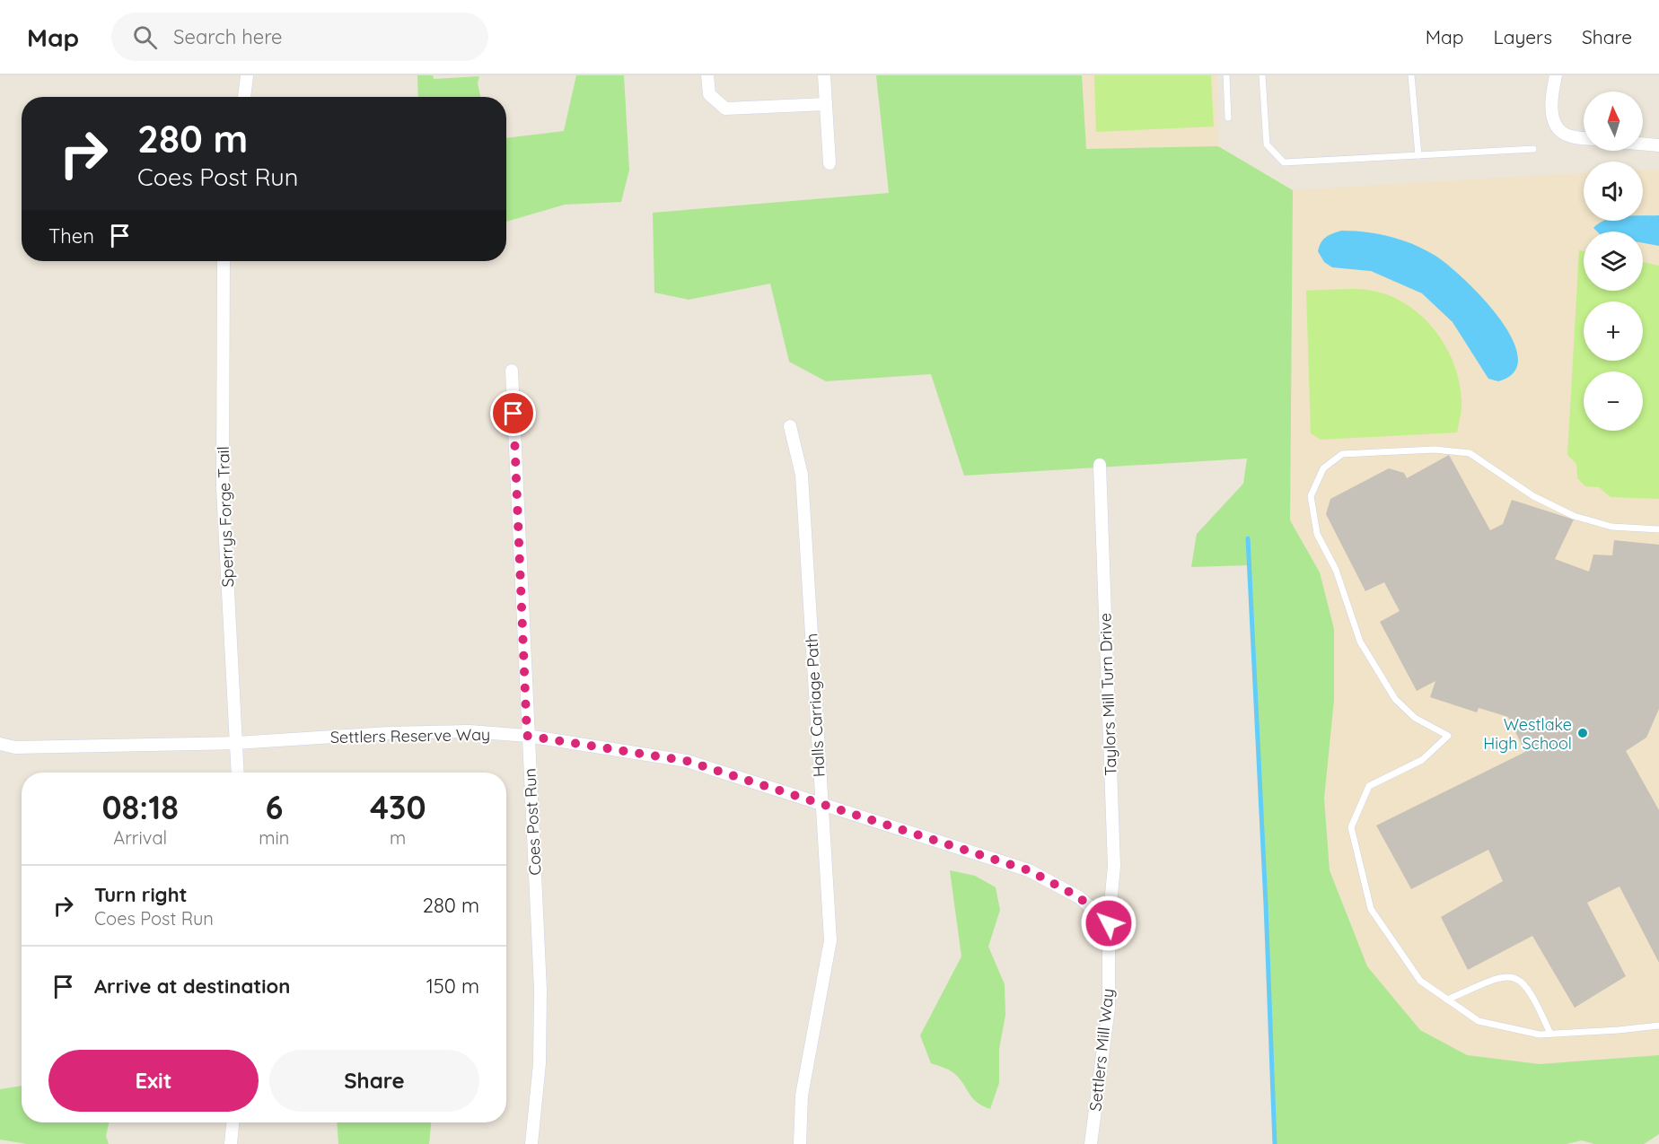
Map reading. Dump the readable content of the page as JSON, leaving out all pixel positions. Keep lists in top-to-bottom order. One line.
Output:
{"streets":{"street":["Sperrys Forge Trail","Taylors Mill Turn Drive","Halls Carriage Path","Settlers Reserve Way","Coes Post Run","Settlers Mill Way"]},"crossings":[["Sperrys Forge Trail","Settlers Reserve Way"],["Taylors Mill Turn Drive","Settlers Reserve Way"],["Taylors Mill Turn Drive","Settlers Mill Way"],["Halls Carriage Path","Settlers Reserve Way"],["Settlers Reserve Way","Coes Post Run"],["Settlers Reserve Way","Settlers Mill Way"]],"places":["Westlake High School"],"north":"top","page":{"header":"Map","search":"Search here","nav":["Map","Layers","Share"],"map_buttons":["+","−"],"turn":["280 m","Coes Post Run"],"then":"Then","eta":["08:18","Arrival","6","min","430","m"],"list":[{"name":"Turn right","note":"Coes Post Run","value":"280 m"},{"name":"Arrive at destination","value":"150 m"}],"buttons":["Exit","Share"]}}
